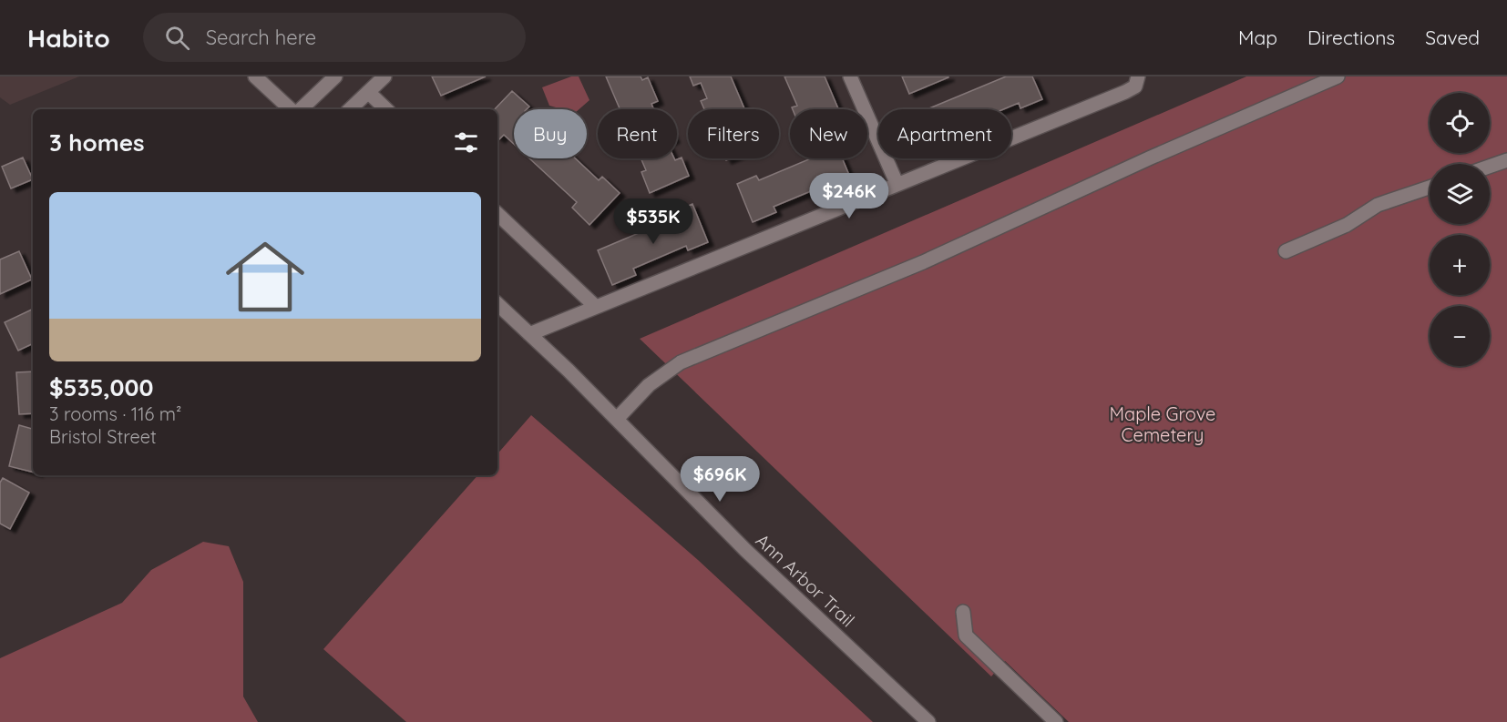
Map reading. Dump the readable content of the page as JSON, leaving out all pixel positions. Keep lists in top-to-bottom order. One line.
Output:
{"streets":{"street":["Ann Arbor Trail"]},"parks":["Maple Grove Cemetery"],"page":{"header":"Habito","search":"Search here","nav":["Map","Directions","Saved"],"map_buttons":["+","−"],"chip":["Buy","Rent","Filters","New","Apartment"],"heading":"3 homes","price":["$246K","$535K","$696K"],"list":[{"name":"$535,000","note":"3 rooms · 116 m² · Bristol Street"}]}}
